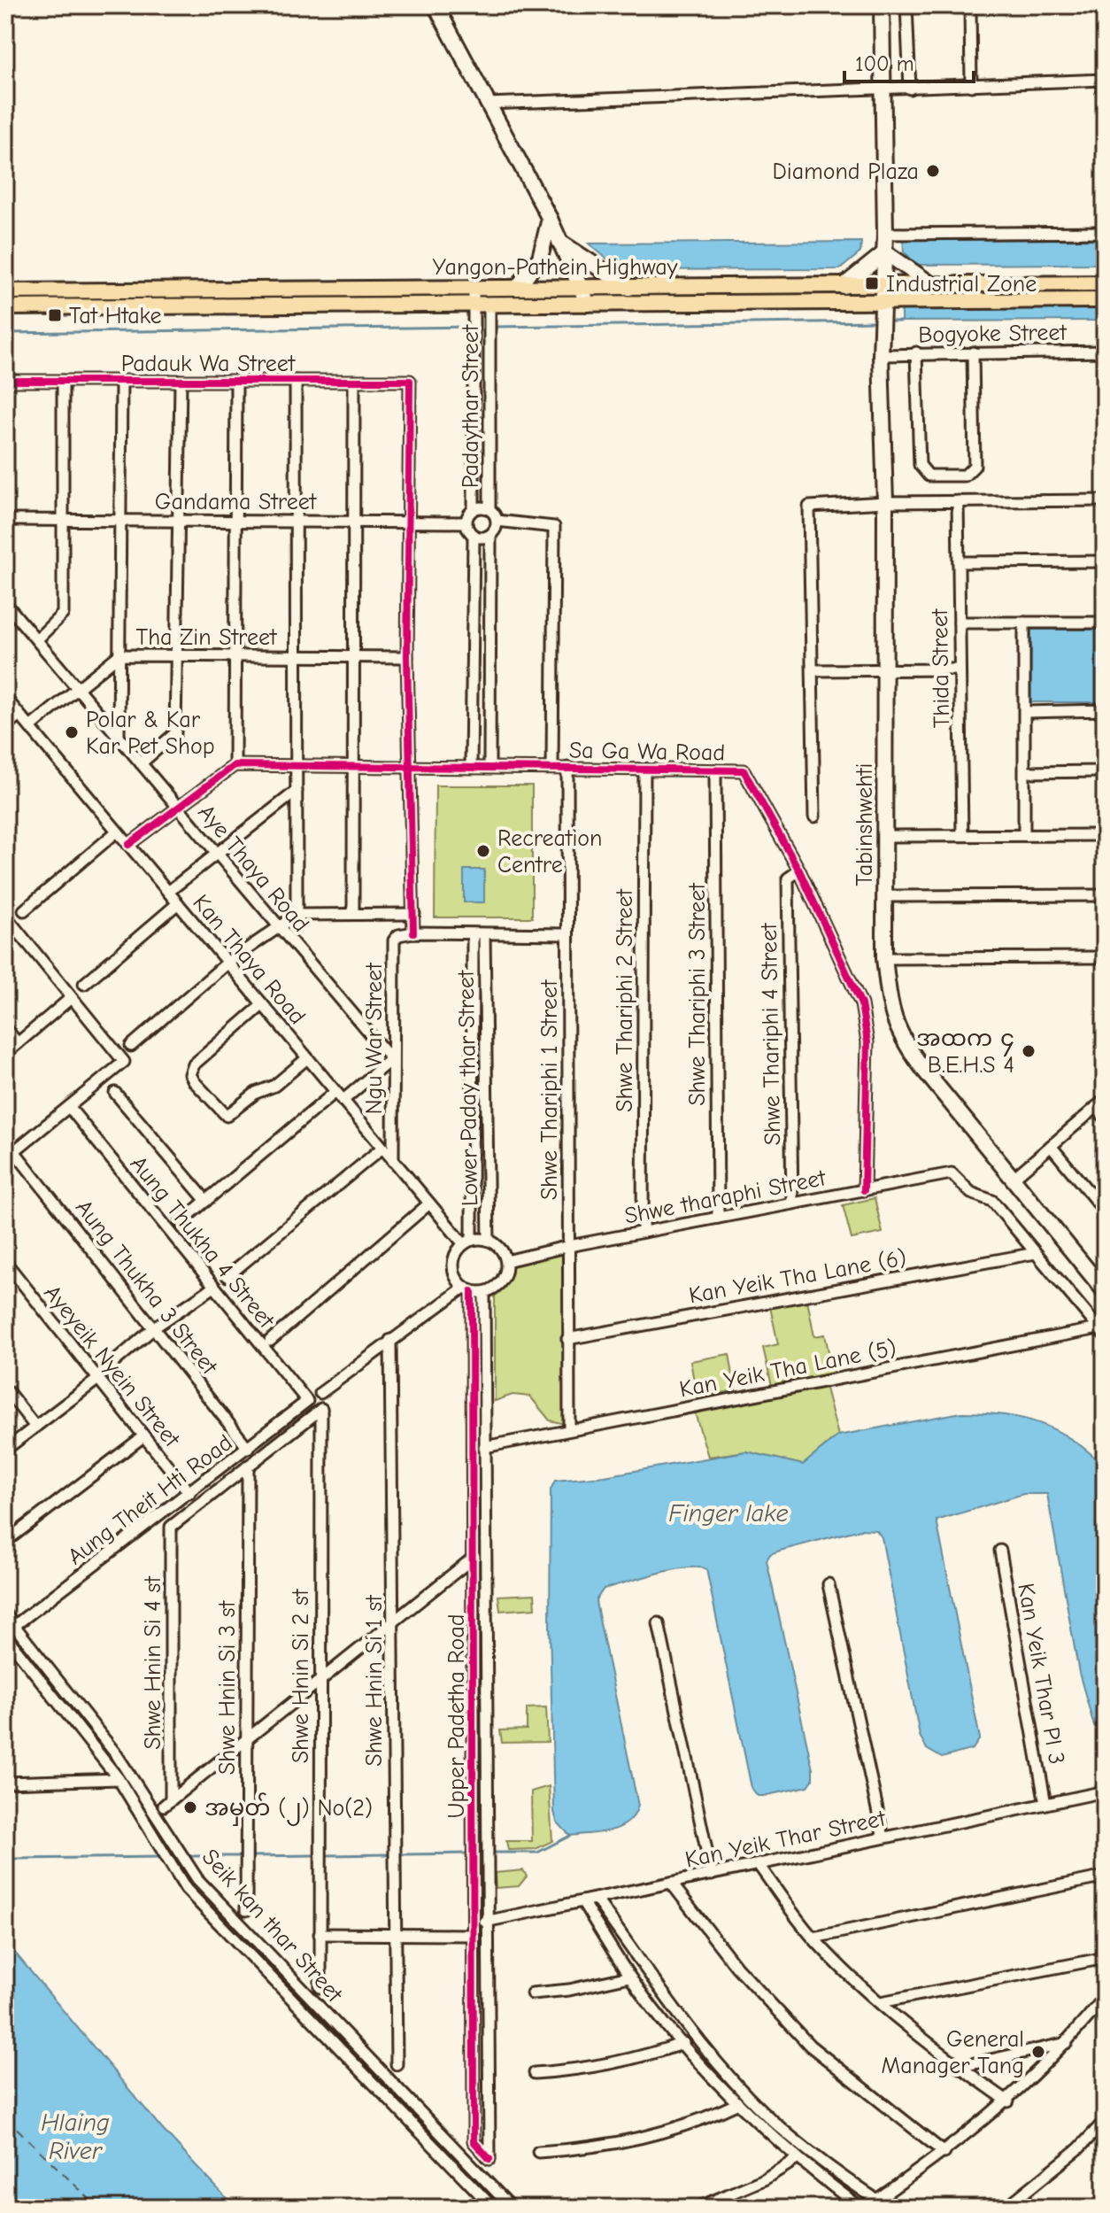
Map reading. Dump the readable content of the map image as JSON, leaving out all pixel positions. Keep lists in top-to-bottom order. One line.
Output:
{"streets":{"main road":["Yangon-Pathein Highway","Tabinshwehti"],"street":["Bogyoke Street","Padauk Wa Street","Padaythar Street","Gandama Street","Tha Zin Street","Thida Street","Sa Ga Wa Road","Aye Thaya Road","Kan Thaya Road","Shwe Thariphi 3 Street","Shwe Thariphi 2 Street","Shwe Thariphi 4 Street","Ngu War Street","Lower Paday thar Street","Shwe Thariphi 1 Street","Shwe tharaphi Street","Aung Thukha 4 Street","Kan Yeik Tha Lane (6)","Aung Thukha 3 Street","Ayeyeik Nyein Street","Kan Yeik Tha Lane (5)","Aung Theit Hti Road","Shwe Hnin Si 4 st","Kan Yeik Thar Pl 3","Shwe Hnin Si 2 st","Shwe Hnin Si 1 st","Shwe Hnin Si 3 st","Upper Padetha Road","Kan Yeik Thar Street","Seik kan thar Street"]},"crossings":[["Yangon-Pathein Highway","Padaythar Street"],["Yangon-Pathein Highway","Tabinshwehti"],["Bogyoke Street","Tabinshwehti"],["Padauk Wa Street","Gandama Street"],["Padaythar Street","Gandama Street"],["Tha Zin Street","Aye Thaya Road"],["Tha Zin Street","Kan Thaya Road"],["Sa Ga Wa Road","Shwe Thariphi 3 Street"],["Sa Ga Wa Road","Shwe Thariphi 2 Street"],["Sa Ga Wa Road","Shwe Thariphi 4 Street"],["Sa Ga Wa Road","Shwe Thariphi 1 Street"],["Sa Ga Wa Road","Shwe tharaphi Street"],["Aye Thaya Road","Ngu War Street"],["Kan Thaya Road","Ngu War Street"],["Kan Thaya Road","Lower Paday thar Street"],["Kan Thaya Road","Shwe tharaphi Street"],["Kan Thaya Road","Upper Padetha Road"],["Shwe Thariphi 3 Street","Shwe tharaphi Street"],["Shwe Thariphi 2 Street","Shwe tharaphi Street"],["Shwe Thariphi 4 Street","Shwe tharaphi Street"],["Lower Paday thar Street","Shwe tharaphi Street"],["Lower Paday thar Street","Upper Padetha Road"],["Shwe Thariphi 1 Street","Shwe tharaphi Street"],["Shwe Thariphi 1 Street","Kan Yeik Tha Lane (6)"],["Shwe Thariphi 1 Street","Kan Yeik Tha Lane (5)"],["Shwe tharaphi Street","Kan Yeik Tha Lane (6)"],["Shwe tharaphi Street","Upper Padetha Road"],["Aung Thukha 4 Street","Aung Theit Hti Road"],["Aung Thukha 3 Street","Aung Theit Hti Road"],["Ayeyeik Nyein Street","Aung Theit Hti Road"],["Kan Yeik Tha Lane (5)","Upper Padetha Road"],["Aung Theit Hti Road","Seik kan thar Street"],["Shwe Hnin Si 4 st","Shwe Hnin Si 2 st"],["Shwe Hnin Si 4 st","Shwe Hnin Si 3 st"],["Kan Yeik Thar Pl 3","Kan Yeik Thar Street"],["Shwe Hnin Si 2 st","Shwe Hnin Si 3 st"],["Shwe Hnin Si 2 st","Kan Yeik Thar Street"],["Shwe Hnin Si 1 st","Kan Yeik Thar Street"],["Upper Padetha Road","Kan Yeik Thar Street"]],"water":["Finger lake","Hlaing River"],"places":{"other":["Diamond Plaza","Polar & Kar Kar Pet Shop","Recreation Centre","အထက ၄ B.E.H.S 4","အမှတ် (၂) No(2)","General Manager Tang"],"transit":["Industrial Zone","Tat Htake"]},"scale_bar":"100 m"}
